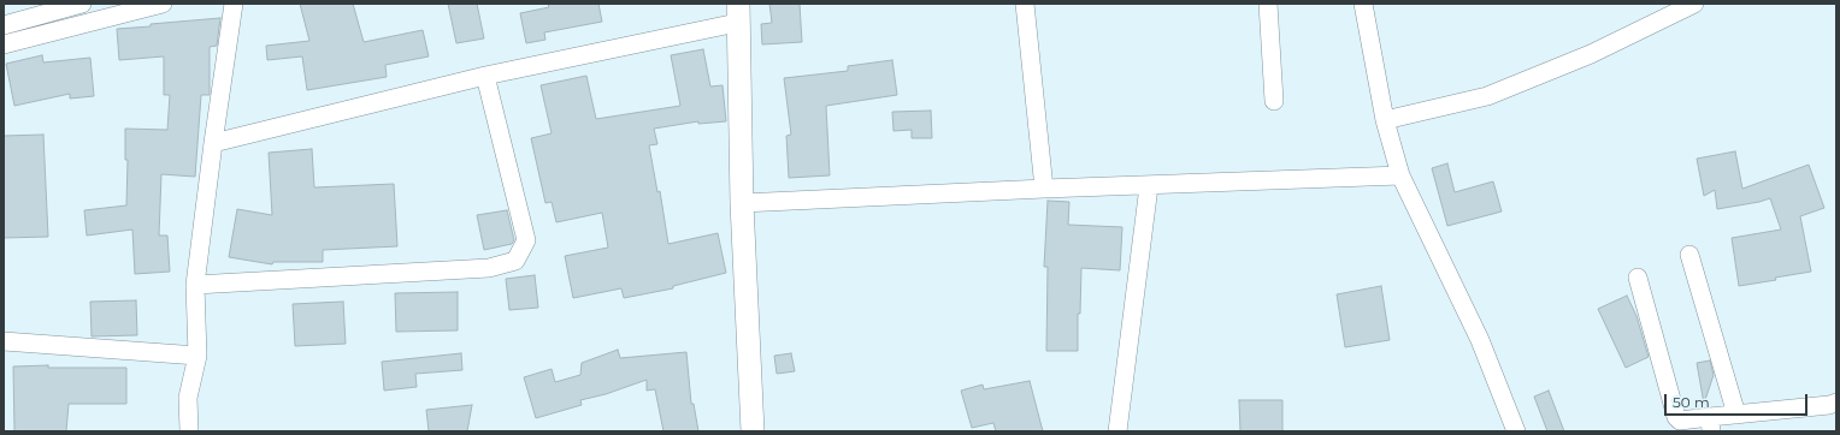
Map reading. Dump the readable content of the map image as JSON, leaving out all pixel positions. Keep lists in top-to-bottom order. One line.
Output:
{"scale_bar":"50 m"}
